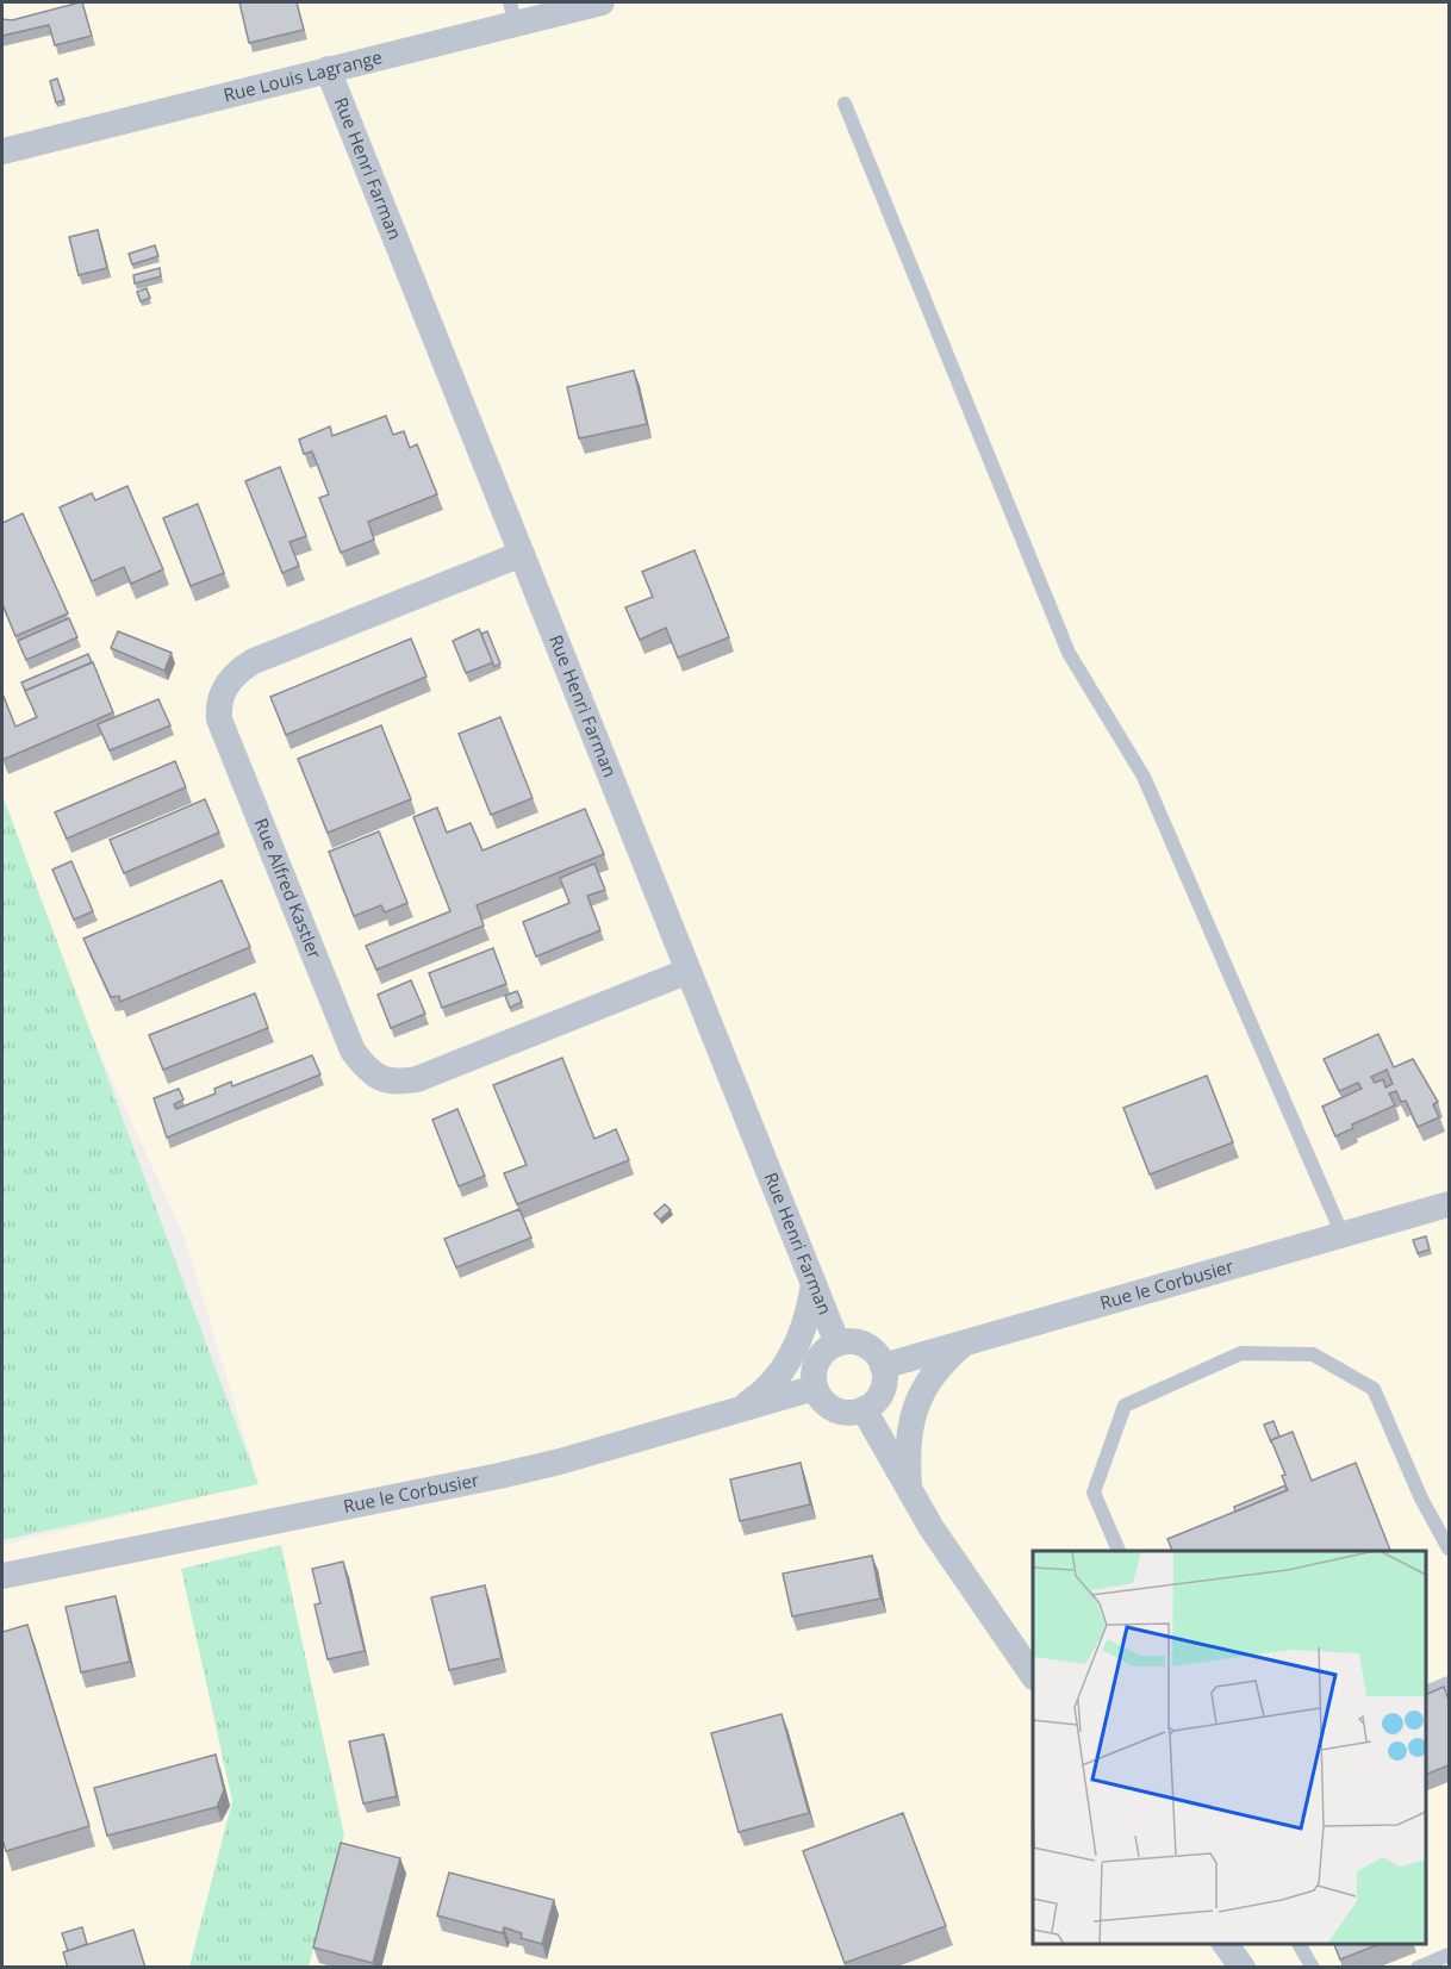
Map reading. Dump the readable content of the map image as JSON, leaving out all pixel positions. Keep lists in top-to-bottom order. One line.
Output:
{"streets":{"street":["Rue Louis Lagrange","Rue Henri Farman","Rue Alfred Kastler","Rue le Corbusier"]},"crossings":[["Rue Louis Lagrange","Rue Henri Farman"],["Rue Henri Farman","Rue Alfred Kastler"],["Rue Henri Farman","Rue le Corbusier"]]}
